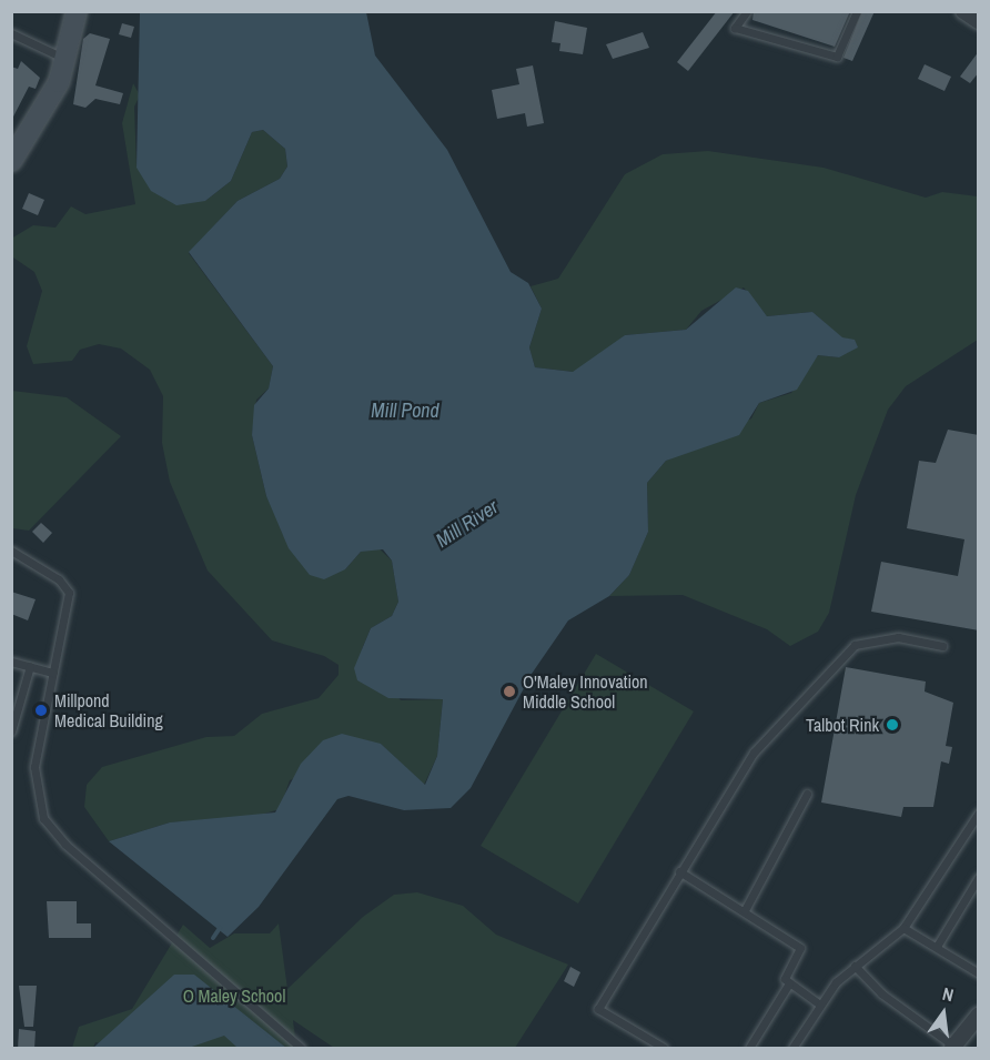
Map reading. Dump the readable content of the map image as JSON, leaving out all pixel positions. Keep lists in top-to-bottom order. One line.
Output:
{"water":["Mill Pond","Mill River"],"parks":["O Maley School"],"places":["O'Maley Innovation Middle School","Millpond Medical Building","Talbot Rink"],"north":"top"}
